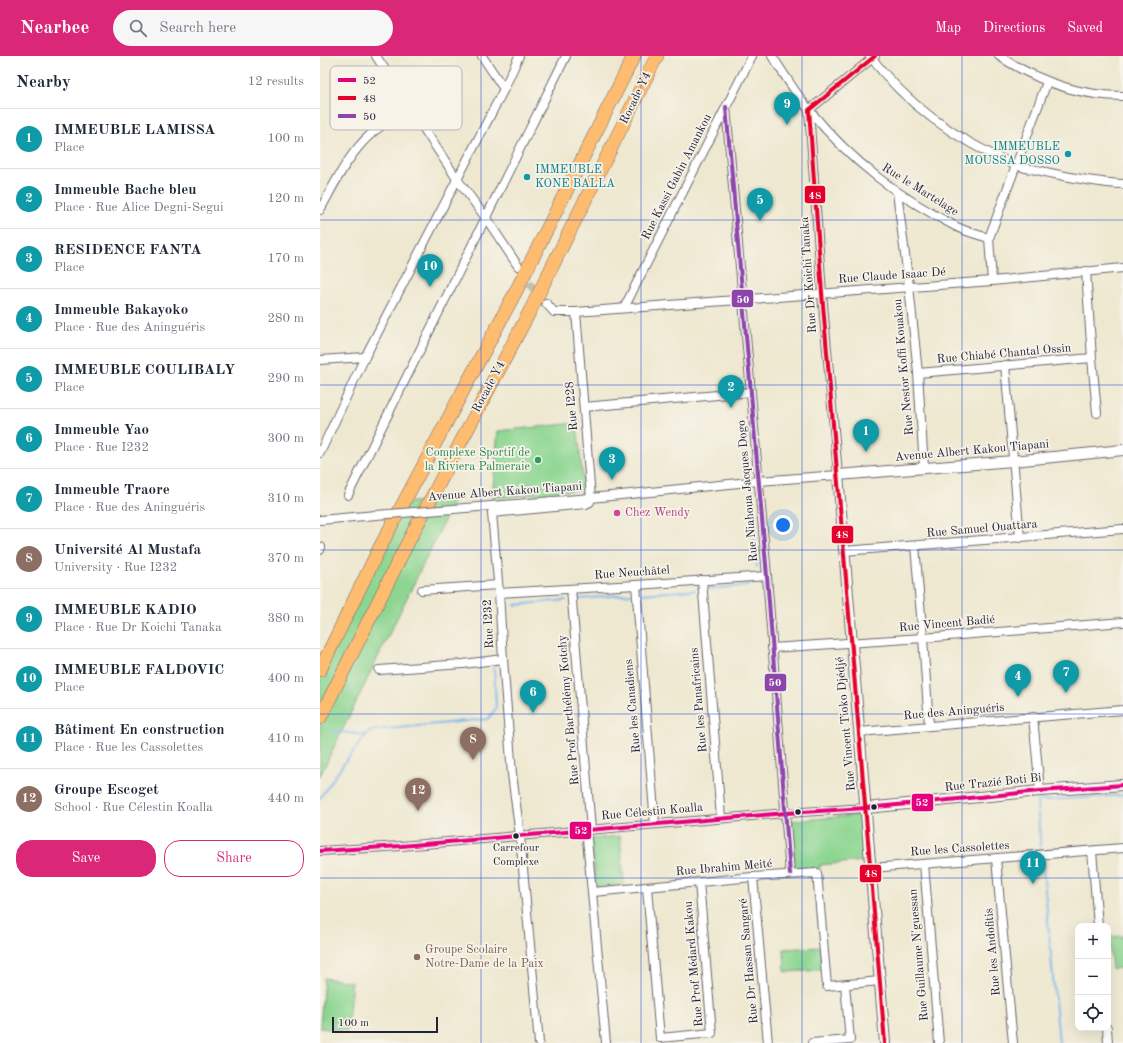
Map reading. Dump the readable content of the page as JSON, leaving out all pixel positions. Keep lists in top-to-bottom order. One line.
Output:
{"streets":{"highway":["Rocade Y4"],"street":["Rue Kassi Gabin Amankou","Rue le Martelage","Rue Dr Koichi Tanaka","Rue Claude Isaac Dé","Rue Chiabé Chantal Ossin","Rue Nestor Koffi Kouakou","Rue I228","Avenue Albert Kakou Tiapani","Rue Niahoua Jacques Dogo","Rue Samuel Ouattara","Rue Neuchâtel","Rue I232","Rue Vincent Badié","Rue les Panafricains","Rue les Canadiens","Rue Prof Barthélémy Kotchy","Rue des Aninguéris","Rue Vincent Tioko Djédjé","Rue Trazié Boti Bi","Rue Célestin Koalla","Rue les Cassolettes","Rue Ibrahim Meité","Rue les Andofitis","Rue Guillaume N'guessan","Rue Dr Hassan Sangaré","Rue Prof Médard Kakou"]},"crossings":[["Rue Kassi Gabin Amankou","Rue Claude Isaac Dé"],["Rue Kassi Gabin Amankou","Rue Niahoua Jacques Dogo"],["Rue le Martelage","Rue Dr Koichi Tanaka"],["Rue le Martelage","Rue Nestor Koffi Kouakou"],["Rue Dr Koichi Tanaka","Rue Claude Isaac Dé"],["Rue Dr Koichi Tanaka","Avenue Albert Kakou Tiapani"],["Rue Dr Koichi Tanaka","Rue Vincent Tioko Djédjé"],["Rue Claude Isaac Dé","Rue Nestor Koffi Kouakou"],["Rue Claude Isaac Dé","Rue I228"],["Rue Claude Isaac Dé","Rue Niahoua Jacques Dogo"],["Rue Chiabé Chantal Ossin","Rue Nestor Koffi Kouakou"],["Rue Nestor Koffi Kouakou","Avenue Albert Kakou Tiapani"],["Rue I228","Avenue Albert Kakou Tiapani"],["Rue I228","Rue I232"],["Avenue Albert Kakou Tiapani","Rue Niahoua Jacques Dogo"],["Avenue Albert Kakou Tiapani","Rue I232"],["Avenue Albert Kakou Tiapani","Rue Vincent Tioko Djédjé"],["Rue Niahoua Jacques Dogo","Rue Neuchâtel"],["Rue Niahoua Jacques Dogo","Rue Vincent Badié"],["Rue Niahoua Jacques Dogo","Rue Célestin Koalla"],["Rue Niahoua Jacques Dogo","Rue Ibrahim Meité"],["Rue Samuel Ouattara","Rue Vincent Tioko Djédjé"],["Rue Neuchâtel","Rue I232"],["Rue Neuchâtel","Rue les Panafricains"],["Rue Neuchâtel","Rue les Canadiens"],["Rue Neuchâtel","Rue Prof Barthélémy Kotchy"],["Rue I232","Rue Célestin Koalla"],["Rue Vincent Badié","Rue Vincent Tioko Djédjé"],["Rue les Panafricains","Rue Célestin Koalla"],["Rue les Canadiens","Rue Célestin Koalla"],["Rue Prof Barthélémy Kotchy","Rue Célestin Koalla"],["Rue des Aninguéris","Rue Vincent Tioko Djédjé"],["Rue Vincent Tioko Djédjé","Rue Trazié Boti Bi"],["Rue Vincent Tioko Djédjé","Rue Célestin Koalla"],["Rue Vincent Tioko Djédjé","Rue les Cassolettes"],["Rue Vincent Tioko Djédjé","Rue Ibrahim Meité"],["Rue Trazié Boti Bi","Rue Célestin Koalla"],["Rue les Cassolettes","Rue les Andofitis"],["Rue les Cassolettes","Rue Guillaume N'guessan"],["Rue Ibrahim Meité","Rue Dr Hassan Sangaré"],["Rue Ibrahim Meité","Rue Prof Médard Kakou"]],"places":["IMMEUBLE MOUSSA DOSSO","IMMEUBLE KONE BALLA","Complexe Sportif de la Riviera Palmeraie","Chez Wendy","Carrefour Complexe","Groupe Scolaire Notre-Dame de la Paix"],"lines":["transit line 48","transit line 50","transit line 52"],"legend":["52","48","50"],"scale_bar":"100 m","page":{"header":"Nearbee","search":"Search here","nav":["Map","Directions","Saved"],"heading":["Nearby","12 results"],"pins":["9","5","10","2","1","3","7","4","6","8","12","11"],"list":[{"mark":"1","name":"IMMEUBLE LAMISSA","note":"Place","value":"100 m"},{"mark":"2","name":"Immeuble Bache bleu","note":"Place · Rue Alice Degni-Segui","value":"120 m"},{"mark":"3","name":"RESIDENCE FANTA","note":"Place","value":"170 m"},{"mark":"4","name":"Immeuble Bakayoko","note":"Place · Rue des Aninguéris","value":"280 m"},{"mark":"5","name":"IMMEUBLE COULIBALY","note":"Place","value":"290 m"},{"mark":"6","name":"Immeuble Yao","note":"Place · Rue I232","value":"300 m"},{"mark":"7","name":"Immeuble Traore","note":"Place · Rue des Aninguéris","value":"310 m"},{"mark":"8","name":"Université Al Mustafa","note":"University · Rue I232","value":"370 m"},{"mark":"9","name":"IMMEUBLE KADIO","note":"Place · Rue Dr Koichi Tanaka","value":"380 m"},{"mark":"10","name":"IMMEUBLE FALDOVIC","note":"Place","value":"400 m"},{"mark":"11","name":"Bâtiment En construction","note":"Place · Rue les Cassolettes","value":"410 m"},{"mark":"12","name":"Groupe Escoget","note":"School · Rue Célestin Koalla","value":"440 m"}],"buttons":["Save","Share"],"map_buttons":["+","−"],"scale":"100 m"}}
